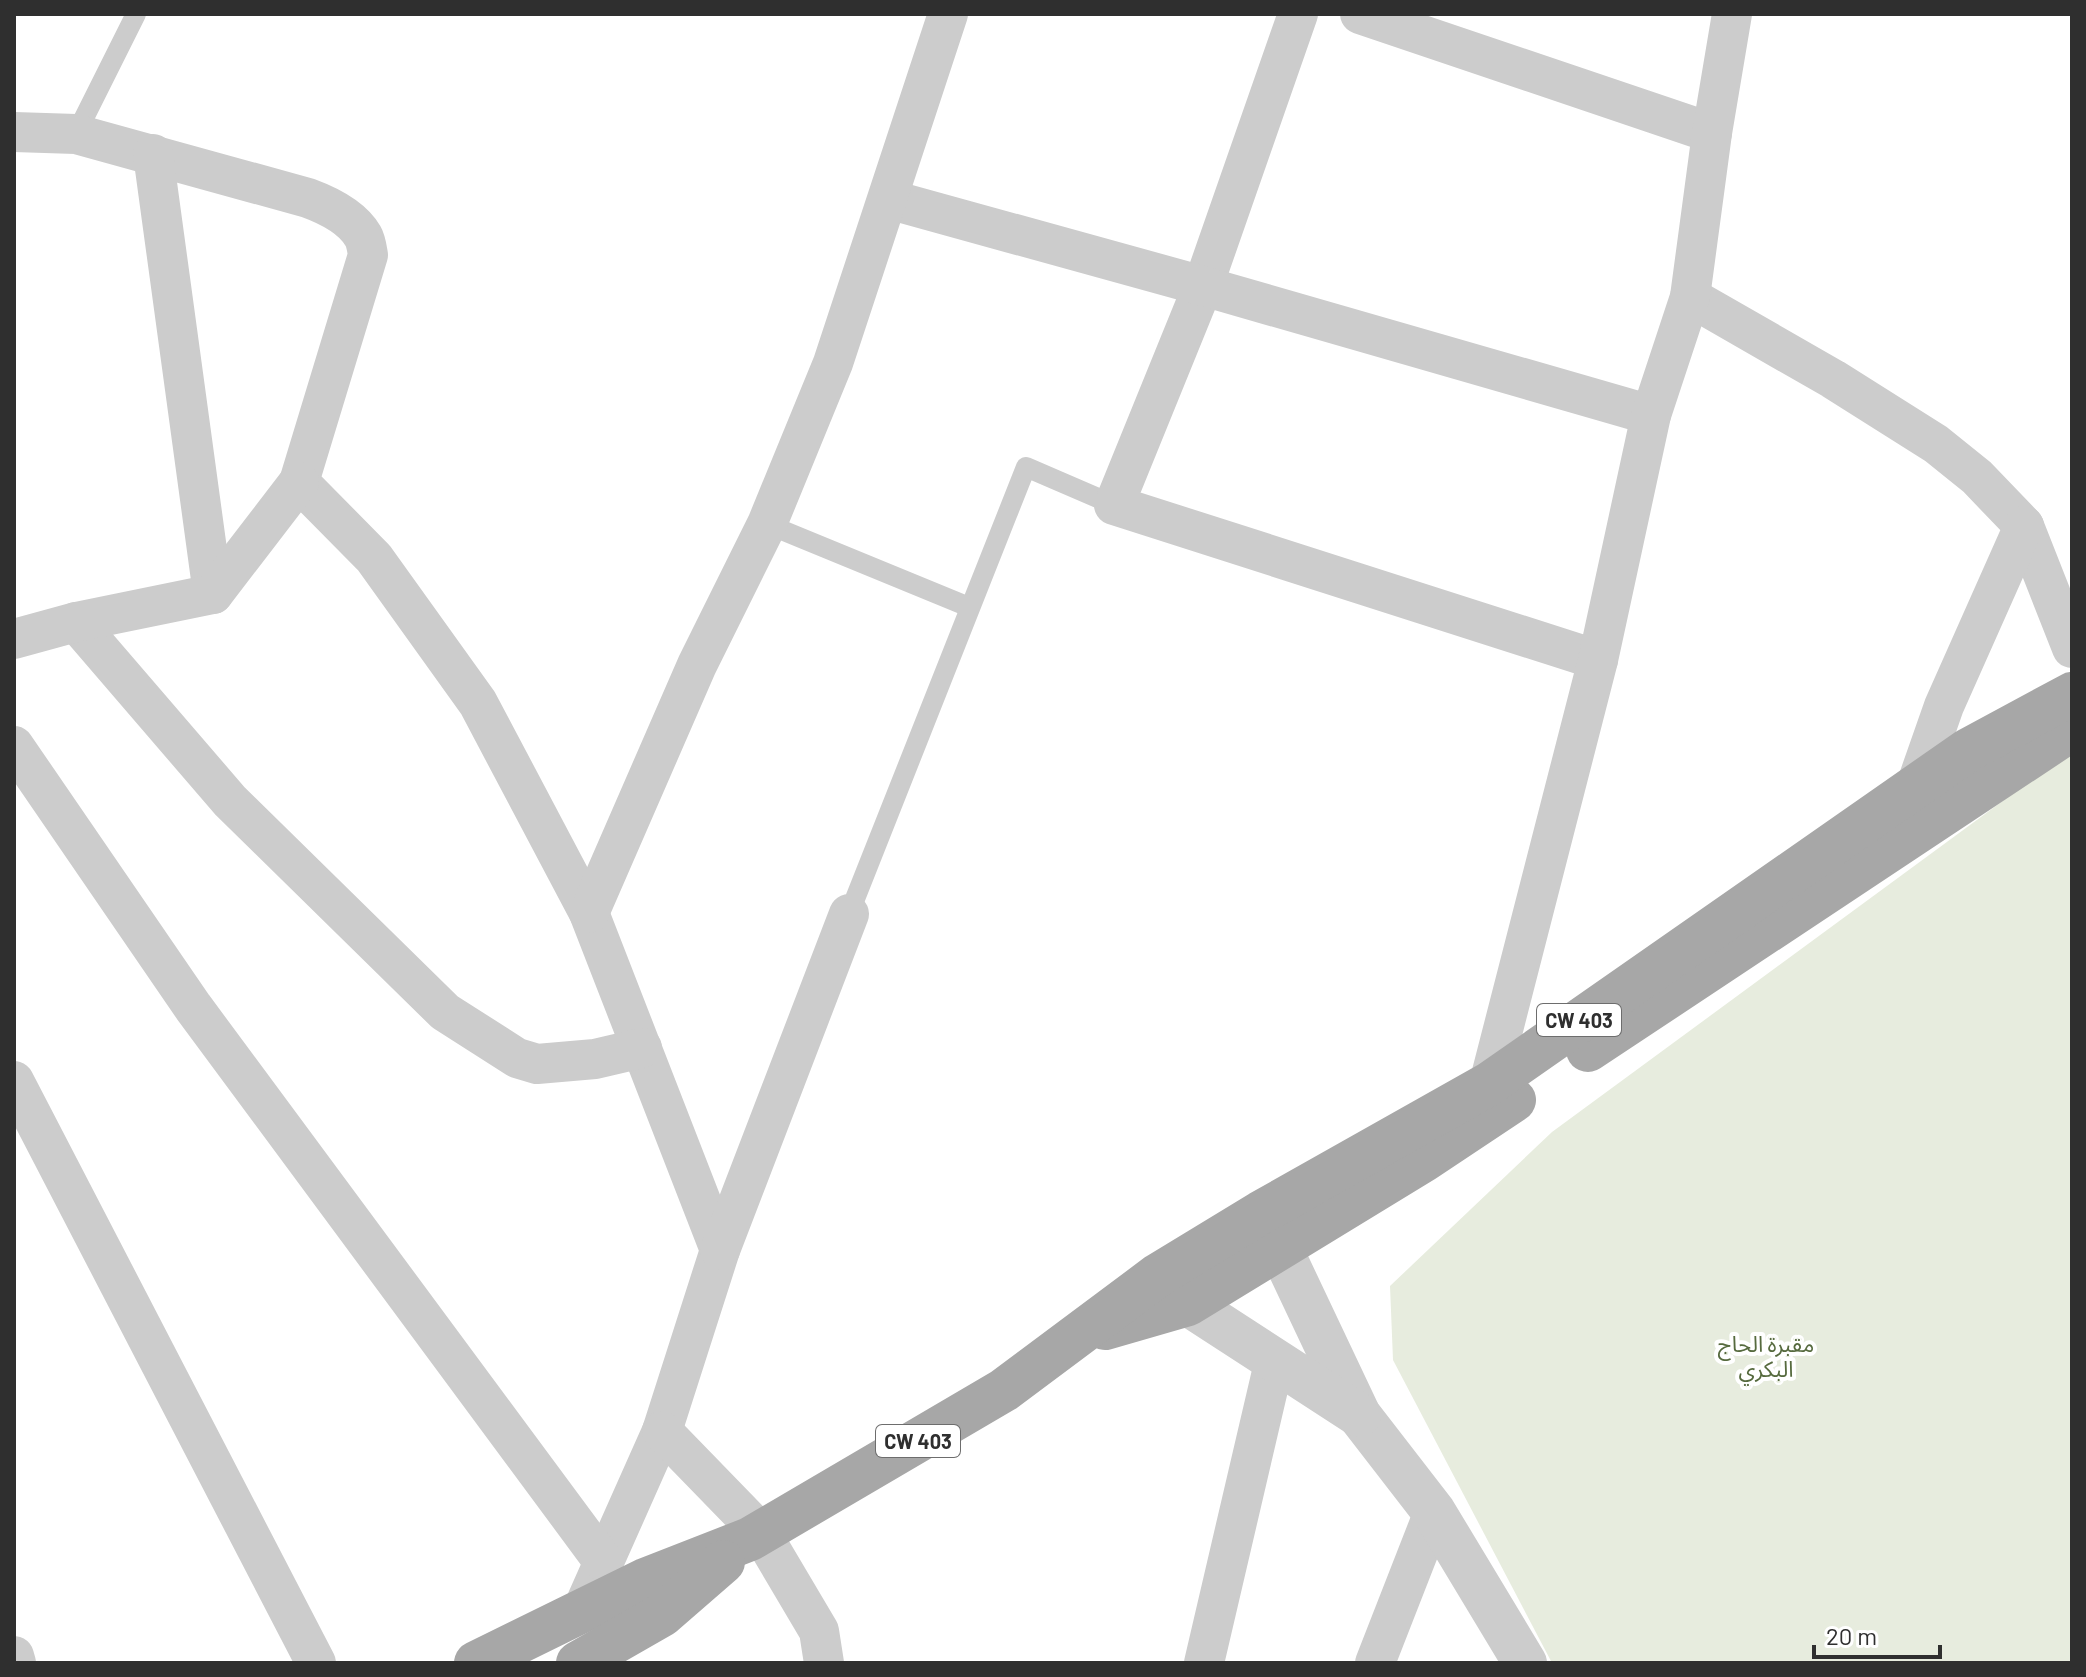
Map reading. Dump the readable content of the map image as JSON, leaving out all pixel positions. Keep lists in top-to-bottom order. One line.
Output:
{"streets":{"main road":["CW 403"]},"parks":["مقبرة الحاج البكري"],"scale_bar":"20 m"}
